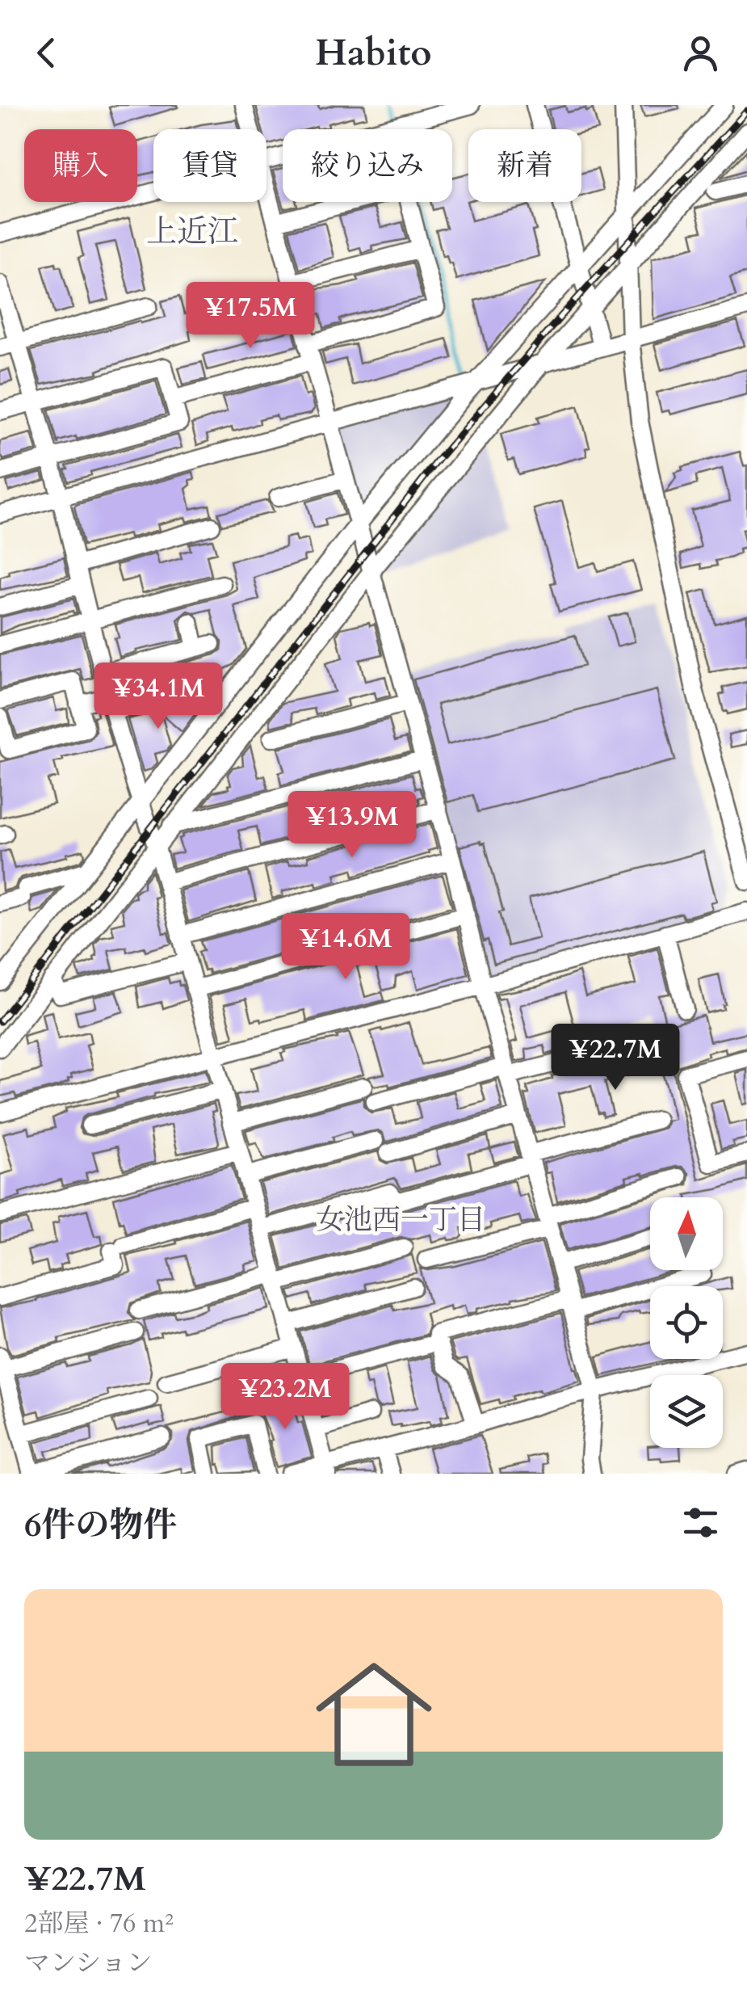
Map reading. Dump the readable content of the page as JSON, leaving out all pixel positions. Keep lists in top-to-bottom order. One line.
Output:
{"districts":["上近江","女池西一丁目"],"north":"top","page":{"header":"Habito","chip":["購入","賃貸","絞り込み","新着"],"price":["¥17.5M","¥34.1M","¥13.9M","¥14.6M","¥22.7M","¥23.2M"],"heading":"6件の物件","list":[{"name":"¥22.7M","note":"2部屋 · 76 m² · マンション"}]}}
